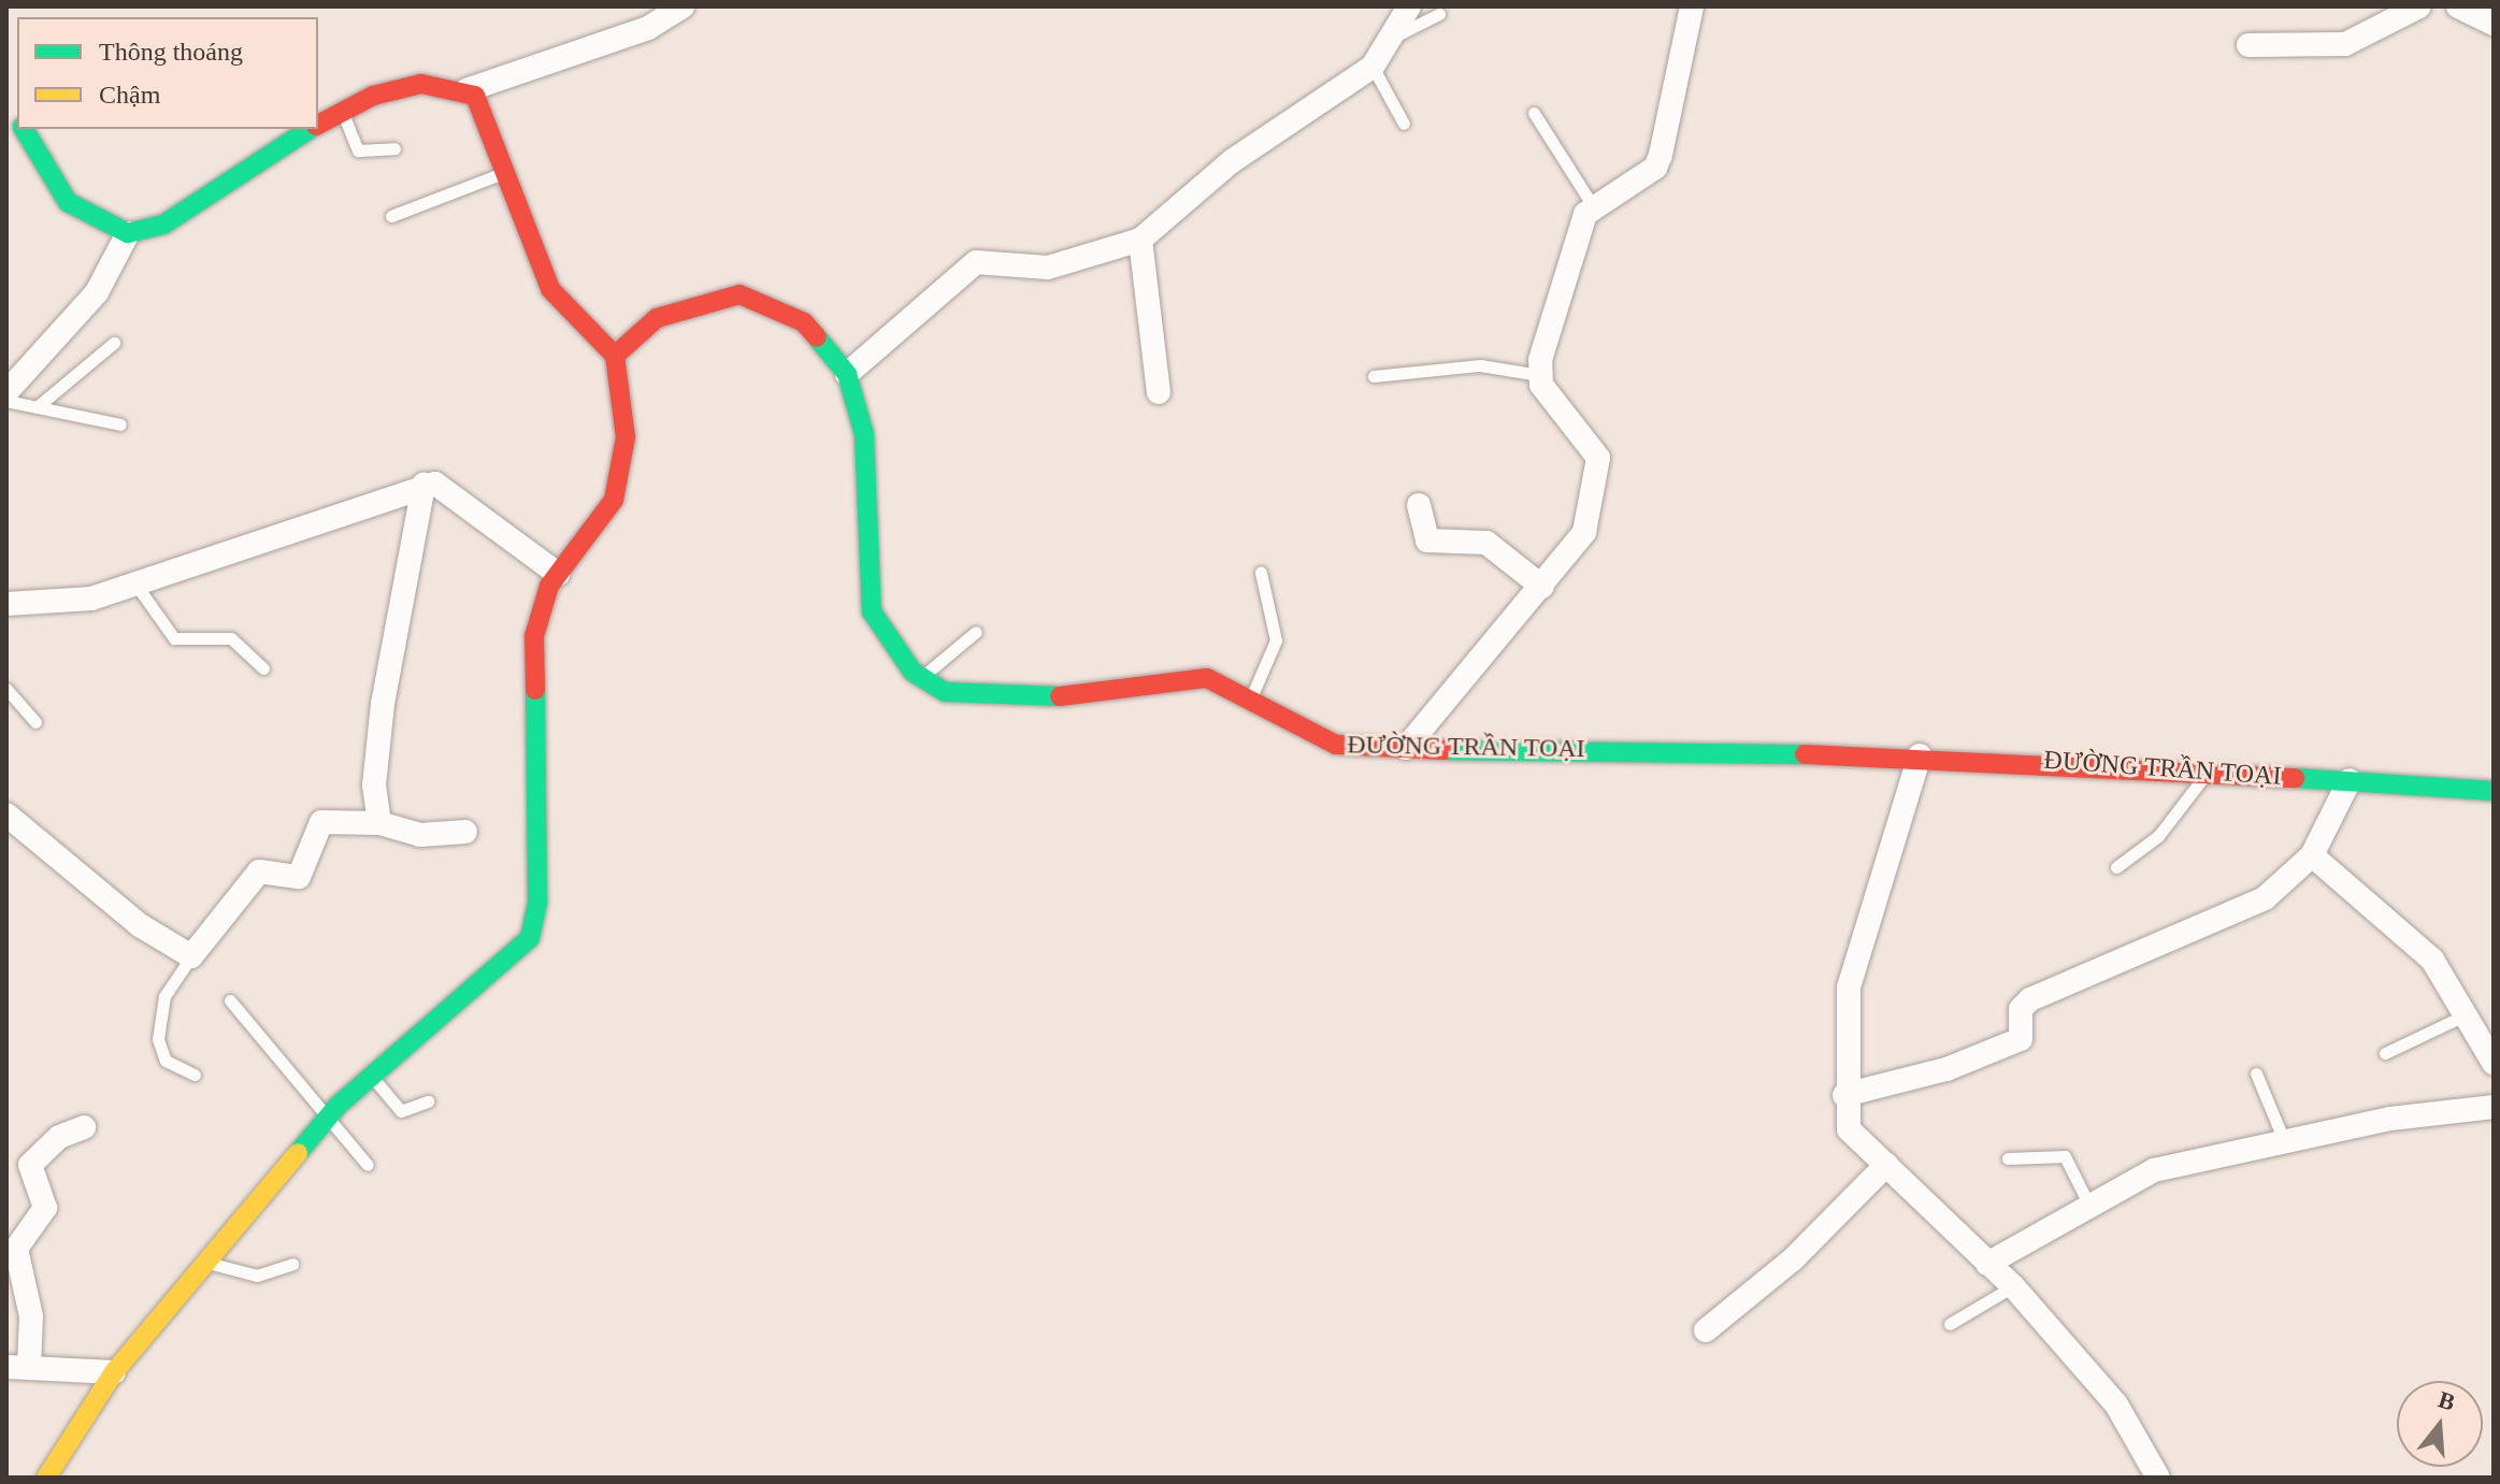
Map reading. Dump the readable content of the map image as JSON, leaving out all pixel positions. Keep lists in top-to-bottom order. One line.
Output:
{"streets":{"street":["ĐƯỜNG TRẦN TOẠI"]},"legend":["Thông thoáng","Chậm"],"north":"top"}
